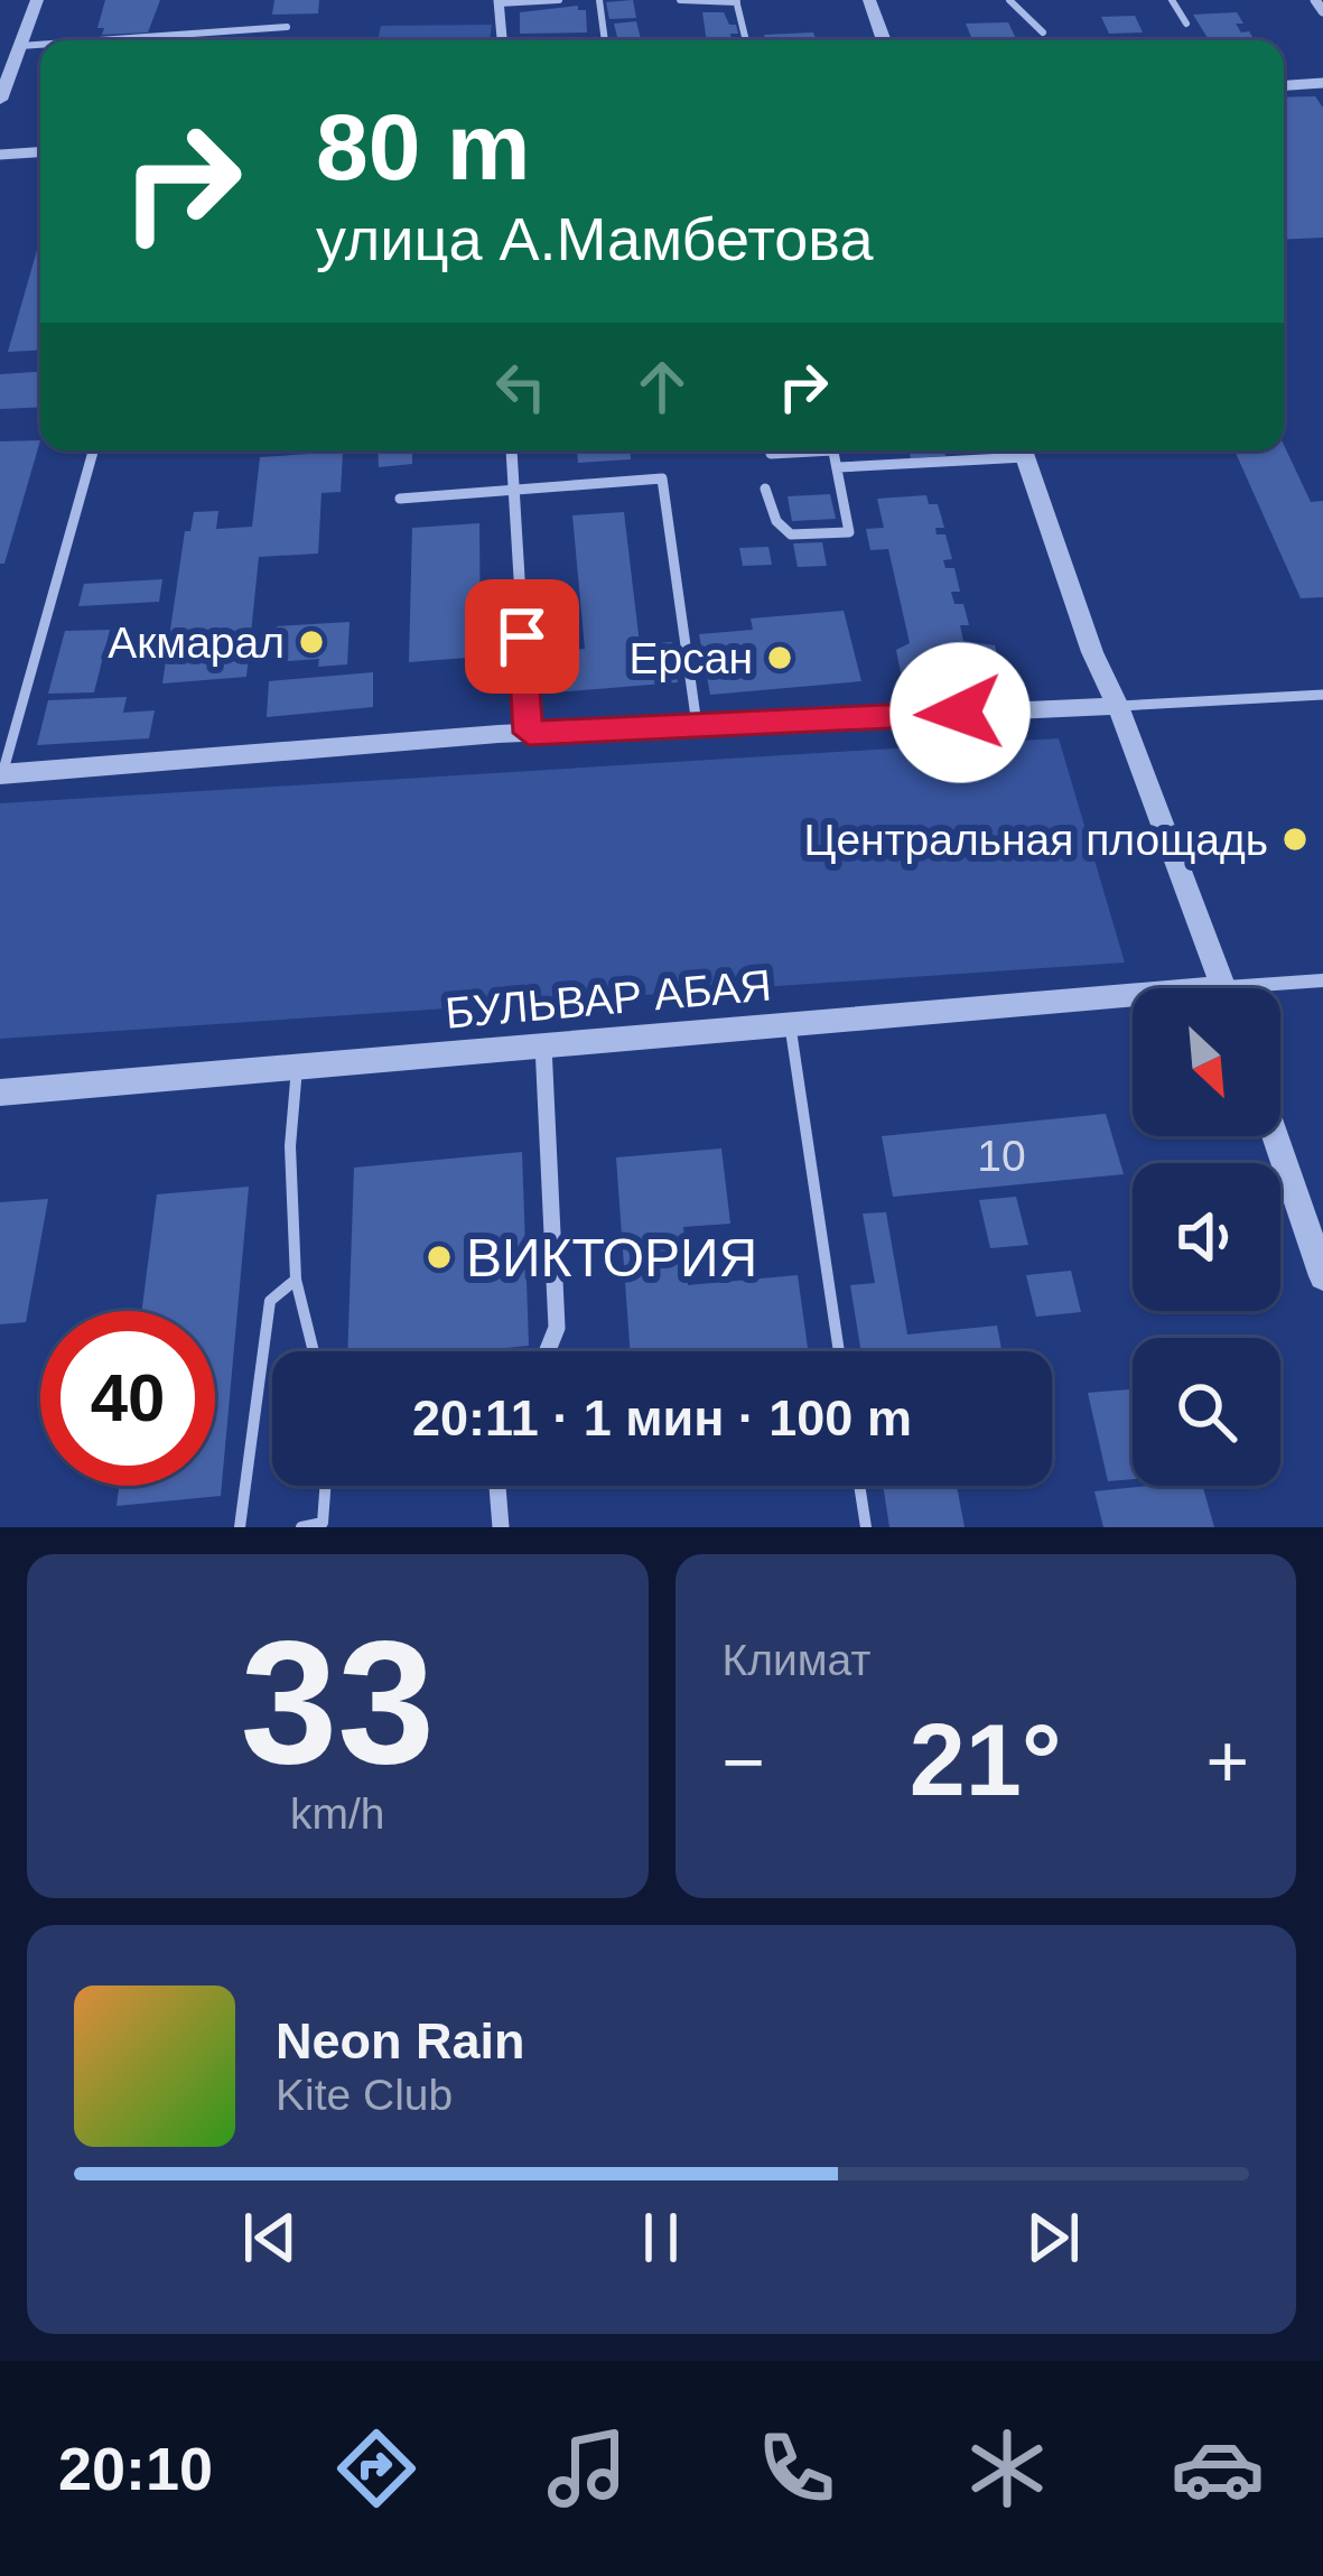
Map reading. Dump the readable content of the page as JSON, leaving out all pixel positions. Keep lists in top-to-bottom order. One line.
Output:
{"streets":{"street":["БУЛЬВАР АБАЯ"]},"places":["Акмарал","Ерсан","Центральная площадь","ВИКТОРИЯ"],"house_numbers":["10"],"north":"bottom right","page":{"turn":["80 m","улица А.Мамбетова"],"limit":"40","trip":"20:11 · 1 мин · 100 m","tile":[["33","km/h"],"Климат"],"heat":["−","21°","+"],"song":["Neon Rain","Kite Club"],"tabs":"20:10"}}
